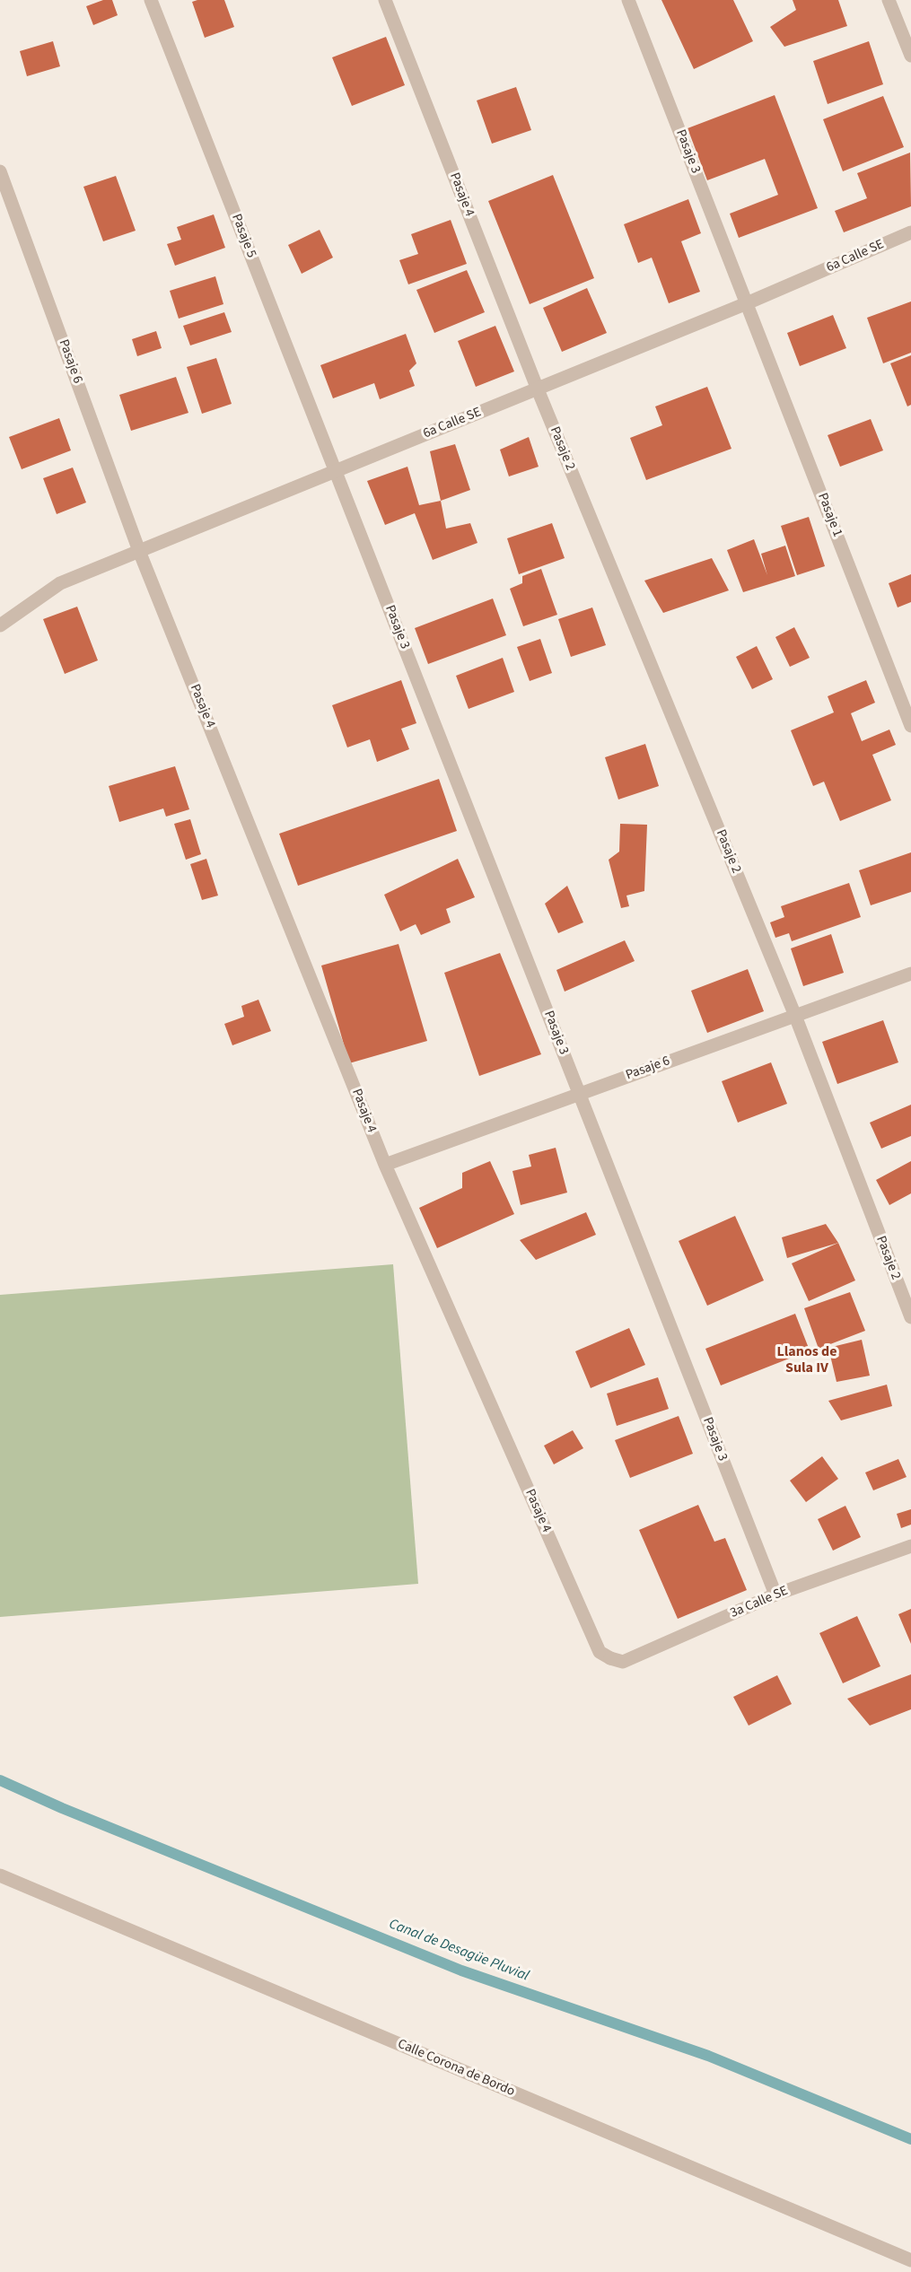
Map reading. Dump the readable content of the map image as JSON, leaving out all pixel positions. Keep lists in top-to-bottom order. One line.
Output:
{"streets":{"street":["Pasaje 3","Pasaje 4","Pasaje 5","6a Calle SE","Pasaje 6","Pasaje 2","Pasaje 1","3a Calle SE","Calle Corona de Bordo"]},"crossings":[["Pasaje 3","Pasaje 5"],["Pasaje 3","6a Calle SE"],["Pasaje 3","Pasaje 6"],["Pasaje 3","Pasaje 1"],["Pasaje 3","3a Calle SE"],["Pasaje 4","6a Calle SE"],["Pasaje 4","Pasaje 6"],["Pasaje 4","Pasaje 2"],["Pasaje 4","3a Calle SE"],["Pasaje 5","6a Calle SE"],["6a Calle SE","Pasaje 6"],["6a Calle SE","Pasaje 2"],["6a Calle SE","Pasaje 1"],["Pasaje 6","Pasaje 2"]],"districts":["Llanos de Sula IV"],"water":["Canal de Desagüe Pluvial"]}
